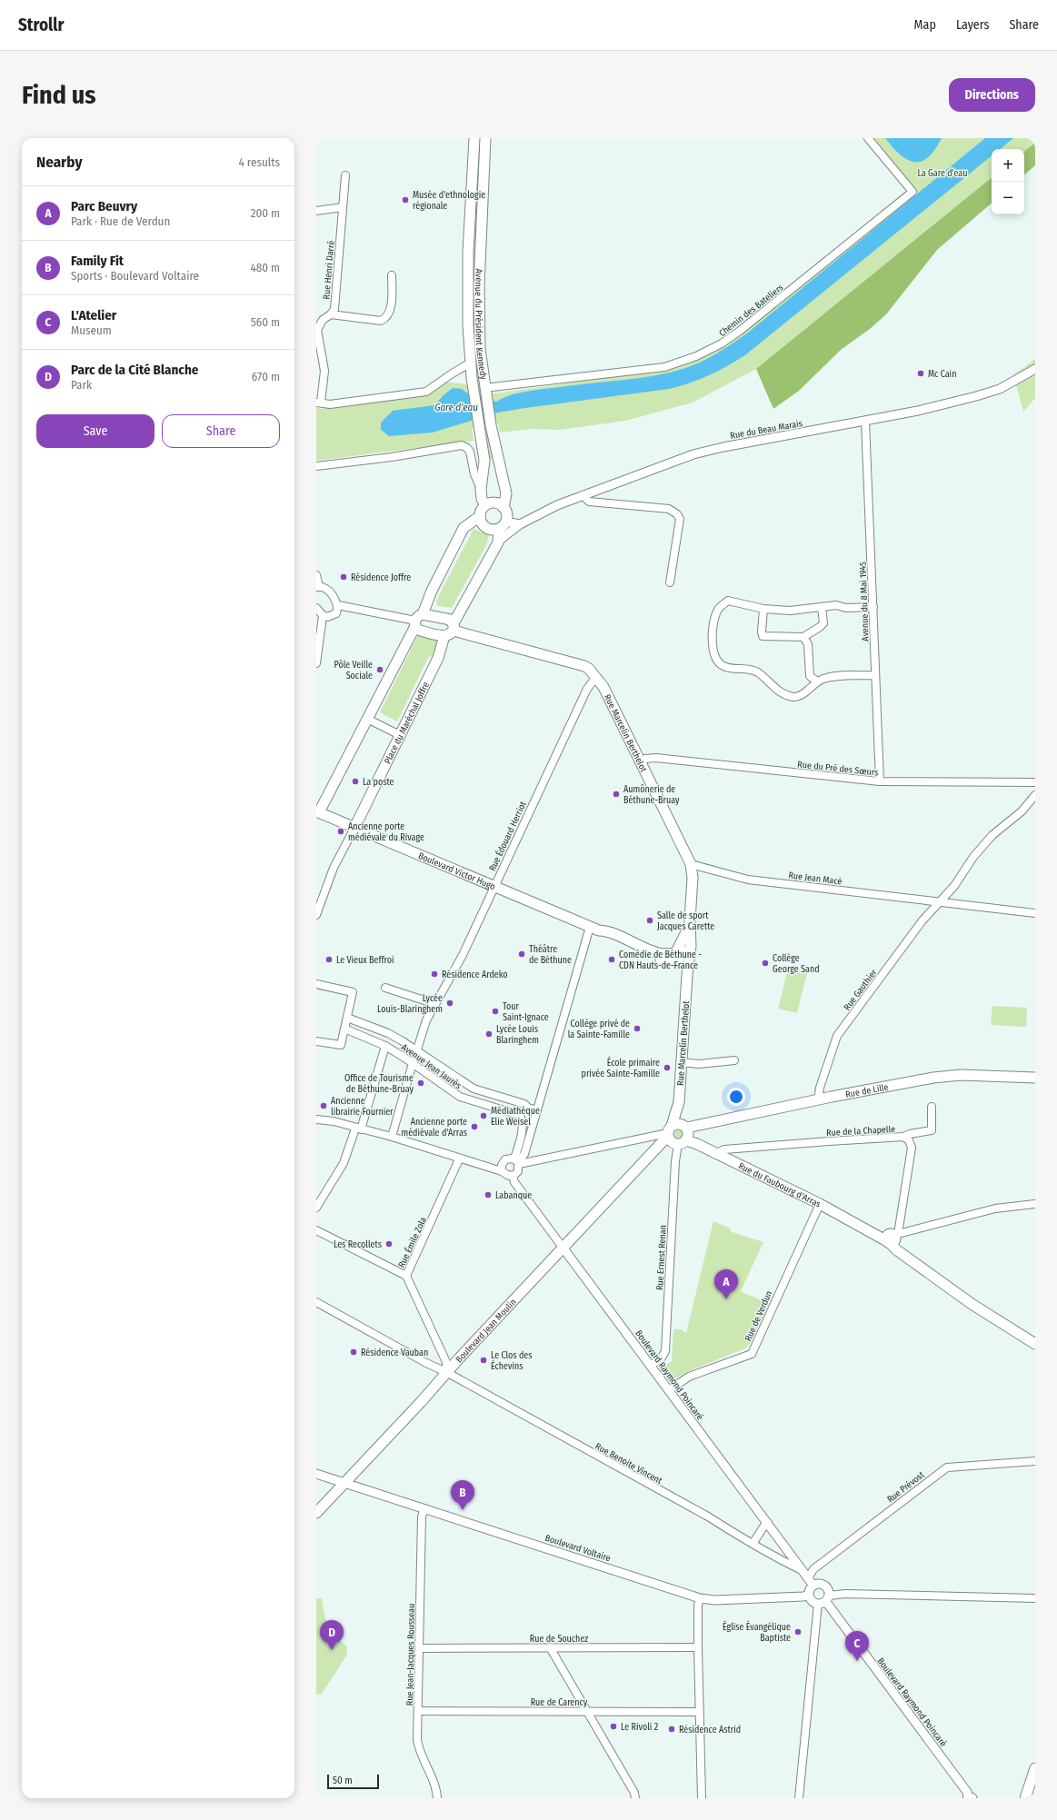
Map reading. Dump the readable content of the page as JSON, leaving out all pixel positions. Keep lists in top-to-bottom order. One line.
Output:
{"streets":{"main road":["Avenue du Président Kennedy","Place du Maréchal Joffre","Rue Marcelin Berthelot","Boulevard Victor Hugo","Rue de Lille","Rue du Faubourg d'Arras","Boulevard Jean Moulin"],"street":["Rue Henri Darré","Chemin des Bateliers","Rue du Beau Marais","Avenue du 8 Mai 1945","Rue du Pré des Sœurs","Rue Édouard Herriot","Rue Jean Macé","Rue Gauthier","Avenue Jean Jaurès","Rue de la Chapelle","Rue Émile Zola","Rue Ernest Renan","Rue de Verdun","Boulevard Raymond Poincaré","Rue Benoite Vincent","Rue Prévost","Boulevard Voltaire","Rue de Souchez","Rue Jean-Jacques Rousseau","Rue de Carency"]},"crossings":[["Chemin des Bateliers","Avenue du Président Kennedy"],["Rue du Beau Marais","Avenue du 8 Mai 1945"],["Rue du Beau Marais","Place du Maréchal Joffre"],["Avenue du 8 Mai 1945","Rue du Pré des Sœurs"],["Place du Maréchal Joffre","Rue Marcelin Berthelot"],["Place du Maréchal Joffre","Boulevard Victor Hugo"],["Rue Marcelin Berthelot","Rue du Pré des Sœurs"],["Rue Marcelin Berthelot","Rue Édouard Herriot"],["Rue Marcelin Berthelot","Boulevard Victor Hugo"],["Rue Marcelin Berthelot","Rue Jean Macé"],["Rue Marcelin Berthelot","Rue de Lille"],["Rue Marcelin Berthelot","Rue du Faubourg d'Arras"],["Rue Marcelin Berthelot","Rue Ernest Renan"],["Rue Marcelin Berthelot","Boulevard Jean Moulin"],["Rue Édouard Herriot","Boulevard Victor Hugo"],["Rue Édouard Herriot","Avenue Jean Jaurès"],["Rue Jean Macé","Rue Gauthier"],["Rue Gauthier","Rue de Lille"],["Avenue Jean Jaurès","Boulevard Raymond Poincaré"],["Rue de Lille","Rue du Faubourg d'Arras"],["Rue de Lille","Rue Ernest Renan"],["Rue de Lille","Boulevard Jean Moulin"],["Rue de la Chapelle","Rue du Faubourg d'Arras"],["Rue du Faubourg d'Arras","Rue Ernest Renan"],["Rue du Faubourg d'Arras","Rue de Verdun"],["Rue du Faubourg d'Arras","Boulevard Jean Moulin"],["Rue Émile Zola","Boulevard Jean Moulin"],["Rue Émile Zola","Rue Benoite Vincent"],["Rue Ernest Renan","Boulevard Jean Moulin"],["Rue Ernest Renan","Boulevard Raymond Poincaré"],["Rue de Verdun","Boulevard Raymond Poincaré"],["Boulevard Jean Moulin","Boulevard Raymond Poincaré"],["Boulevard Jean Moulin","Rue Benoite Vincent"],["Boulevard Jean Moulin","Boulevard Voltaire"],["Boulevard Raymond Poincaré","Rue Benoite Vincent"],["Boulevard Raymond Poincaré","Rue Prévost"],["Boulevard Raymond Poincaré","Boulevard Voltaire"],["Rue Prévost","Boulevard Voltaire"],["Boulevard Voltaire","Rue Jean-Jacques Rousseau"],["Rue de Souchez","Rue Jean-Jacques Rousseau"],["Rue Jean-Jacques Rousseau","Rue de Carency"]],"water":["Gare d'eau"],"parks":["La Gare d'eau"],"places":["Musée d'ethnologie régionale","Mc Cain","Résidence Joffre","Pôle Veille Sociale","La poste","Aumônerie de Béthune-Bruay","Ancienne porte médiévale du Rivage","Salle de sport Jacques Carette","Théâtre de Béthune","Le Vieux Beffroi","Comédie de Béthune - CDN Hauts-de-France","Collège George Sand","Résidence Ardeko","Lycée Louis-Blaringhem","Tour Saint-Ignace","Collège privé de la Sainte-Famille","Lycée Louis Blaringhem","École primaire privée Sainte-Famille","Office de Tourisme de Béthune-Bruay","Ancienne librairie Fournier","Médiathèque Elie Weisel","Ancienne porte médiévale d'Arras","Labanque","Les Recollets","Résidence Vauban","Le Clos des Échevins","Église Évangélique Baptiste","Le Rivoli 2","Résidence Astrid"],"scale_bar":"50 m","page":{"header":"Strollr","nav":["Map","Layers","Share"],"buttons":["Directions",["Save","Share"]],"title":"Find us","heading":["Nearby","4 results"],"map_buttons":["+","−"],"list":[{"mark":"A","name":"Parc Beuvry","note":"Park · Rue de Verdun","value":"200 m"},{"mark":"B","name":"Family Fit","note":"Sports · Boulevard Voltaire","value":"480 m"},{"mark":"C","name":"L'Atelier","note":"Museum","value":"560 m"},{"mark":"D","name":"Parc de la Cité Blanche","note":"Park","value":"670 m"}],"pins":["A","B","D","C"],"scale":"50 m"}}
